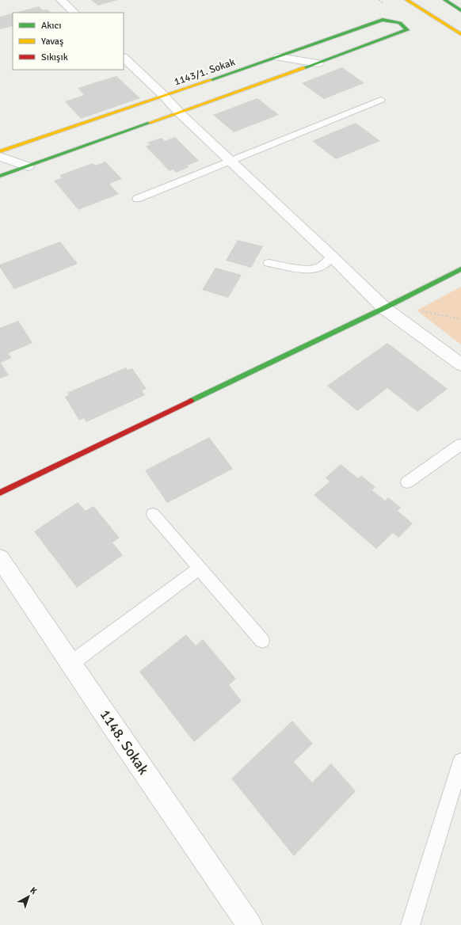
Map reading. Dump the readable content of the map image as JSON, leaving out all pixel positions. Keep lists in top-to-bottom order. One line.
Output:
{"streets":{"main road":["1143/1. Sokak"],"street":["1148. Sokak"]},"legend":["Akıcı","Yavaş","Sıkışık"],"north":"top right"}
